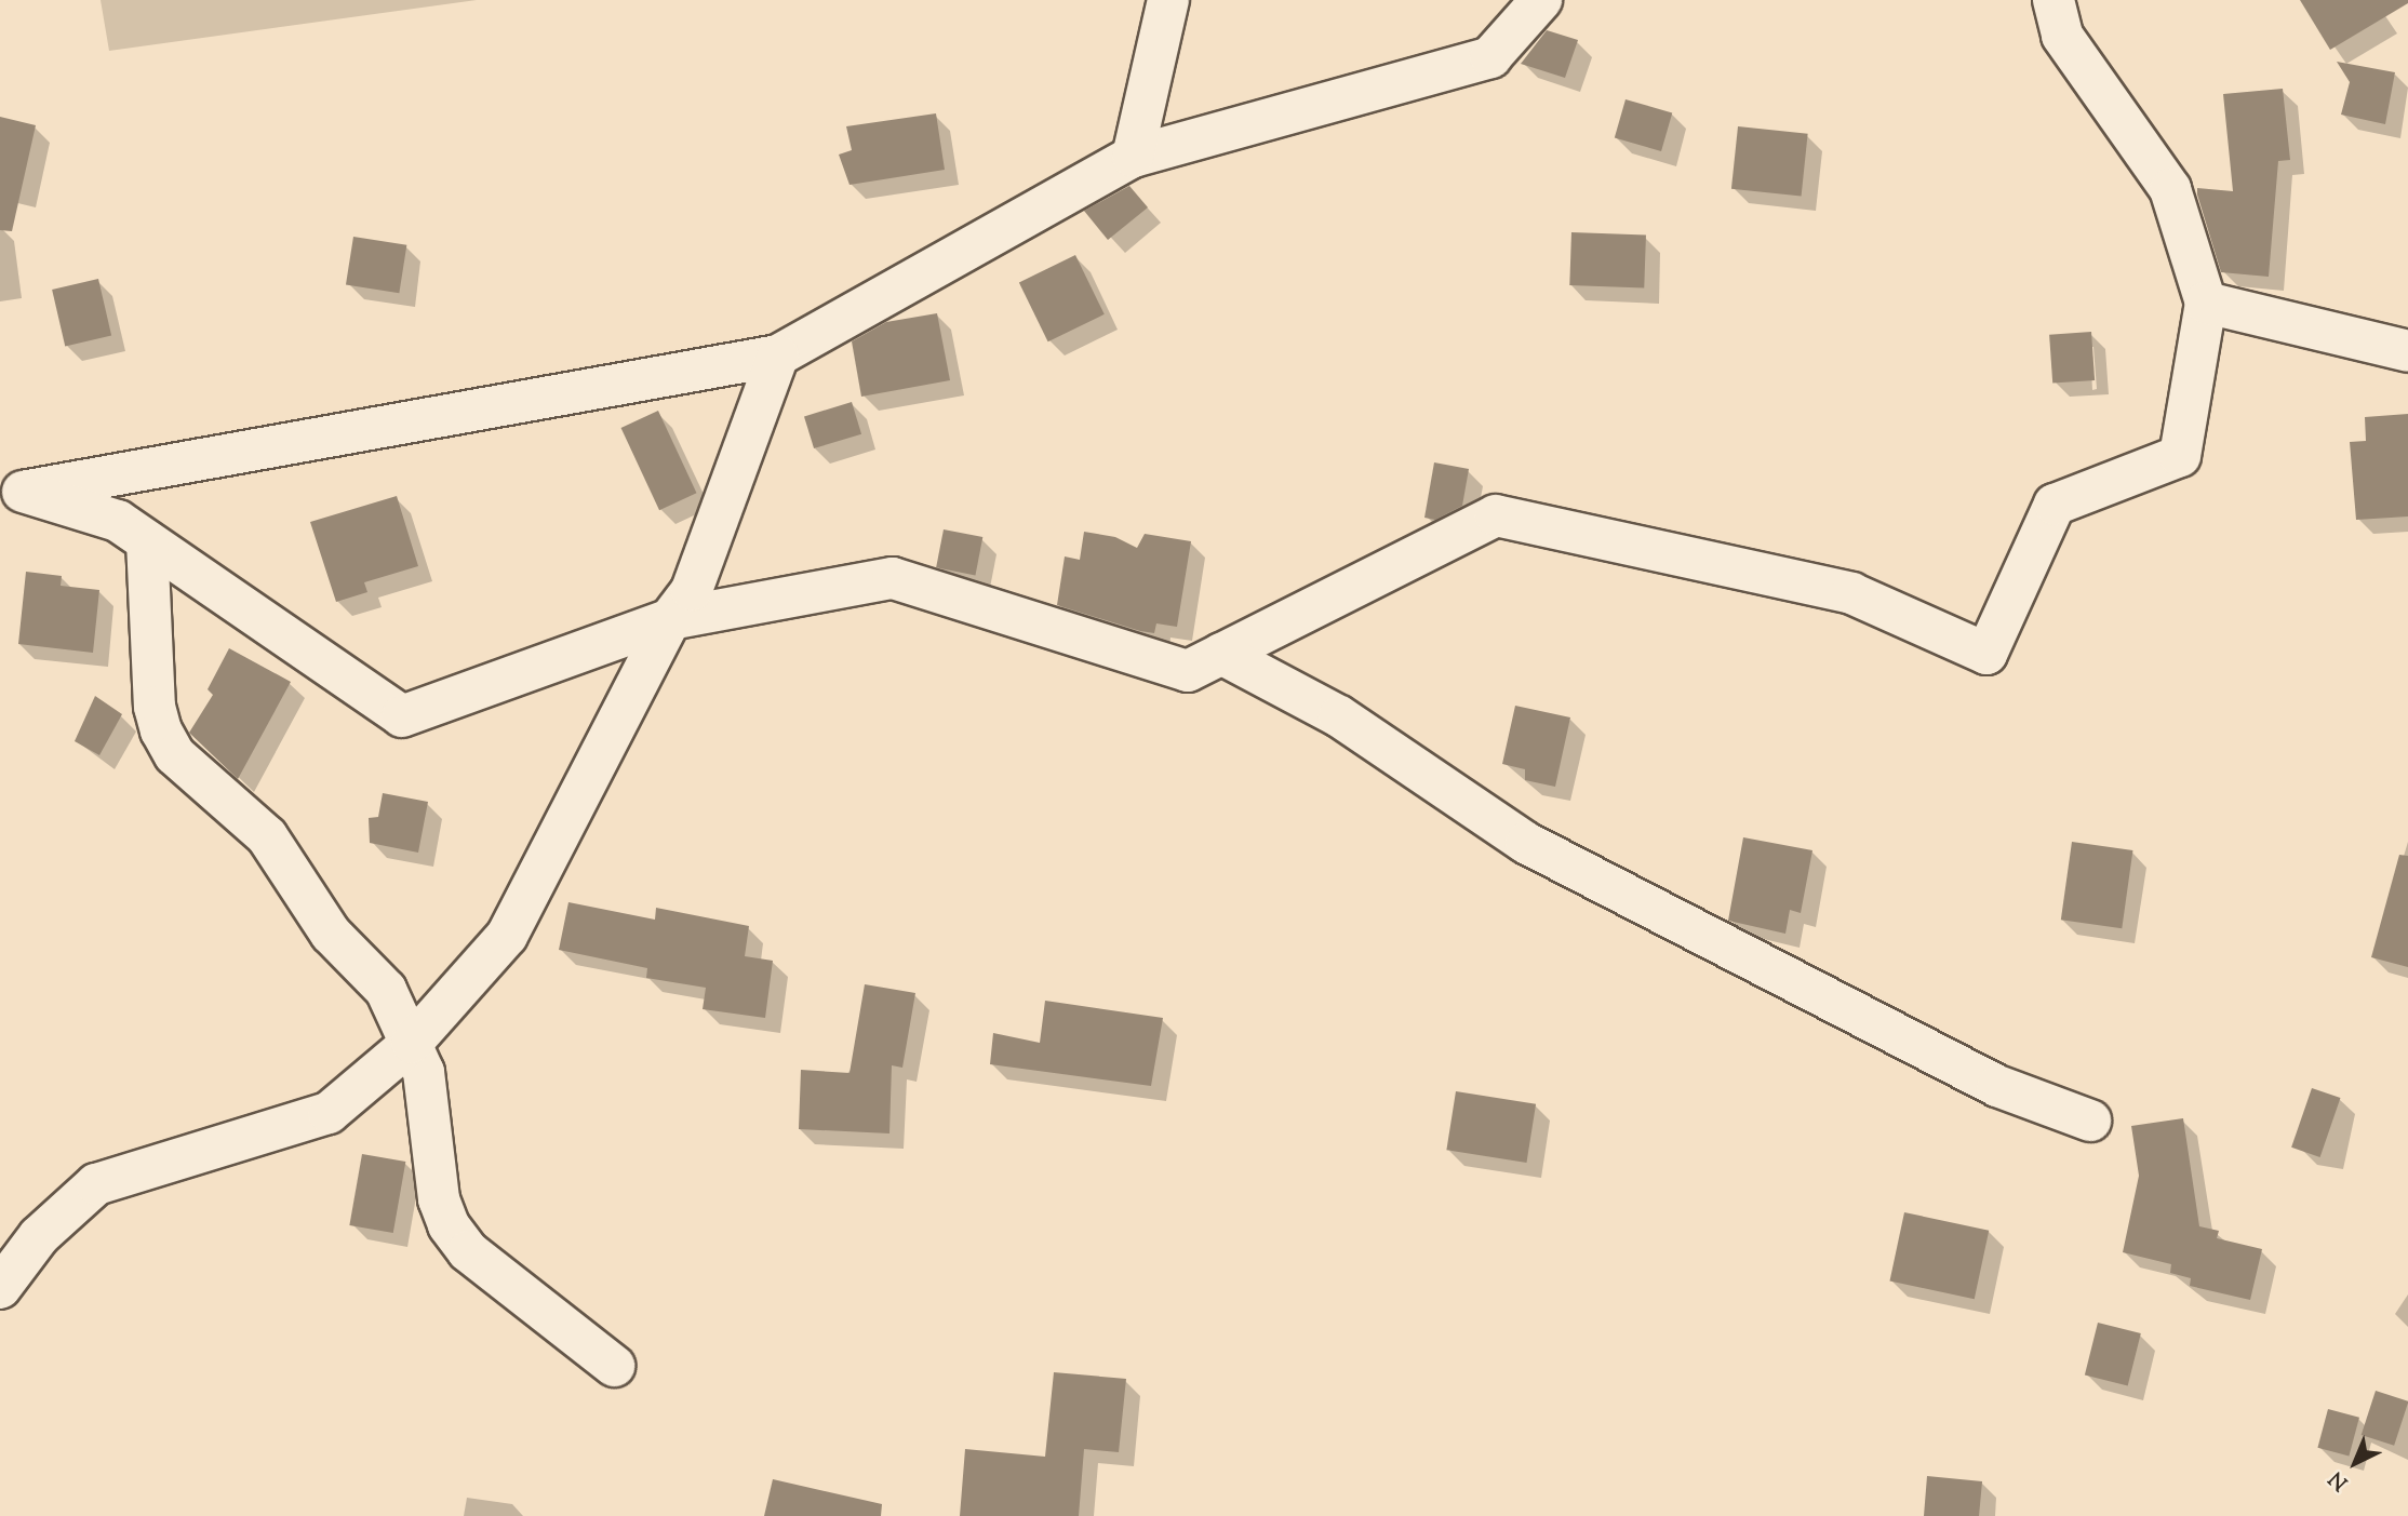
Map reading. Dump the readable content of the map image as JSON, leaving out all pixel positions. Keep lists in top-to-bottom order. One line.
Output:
{"north":"bottom left"}
